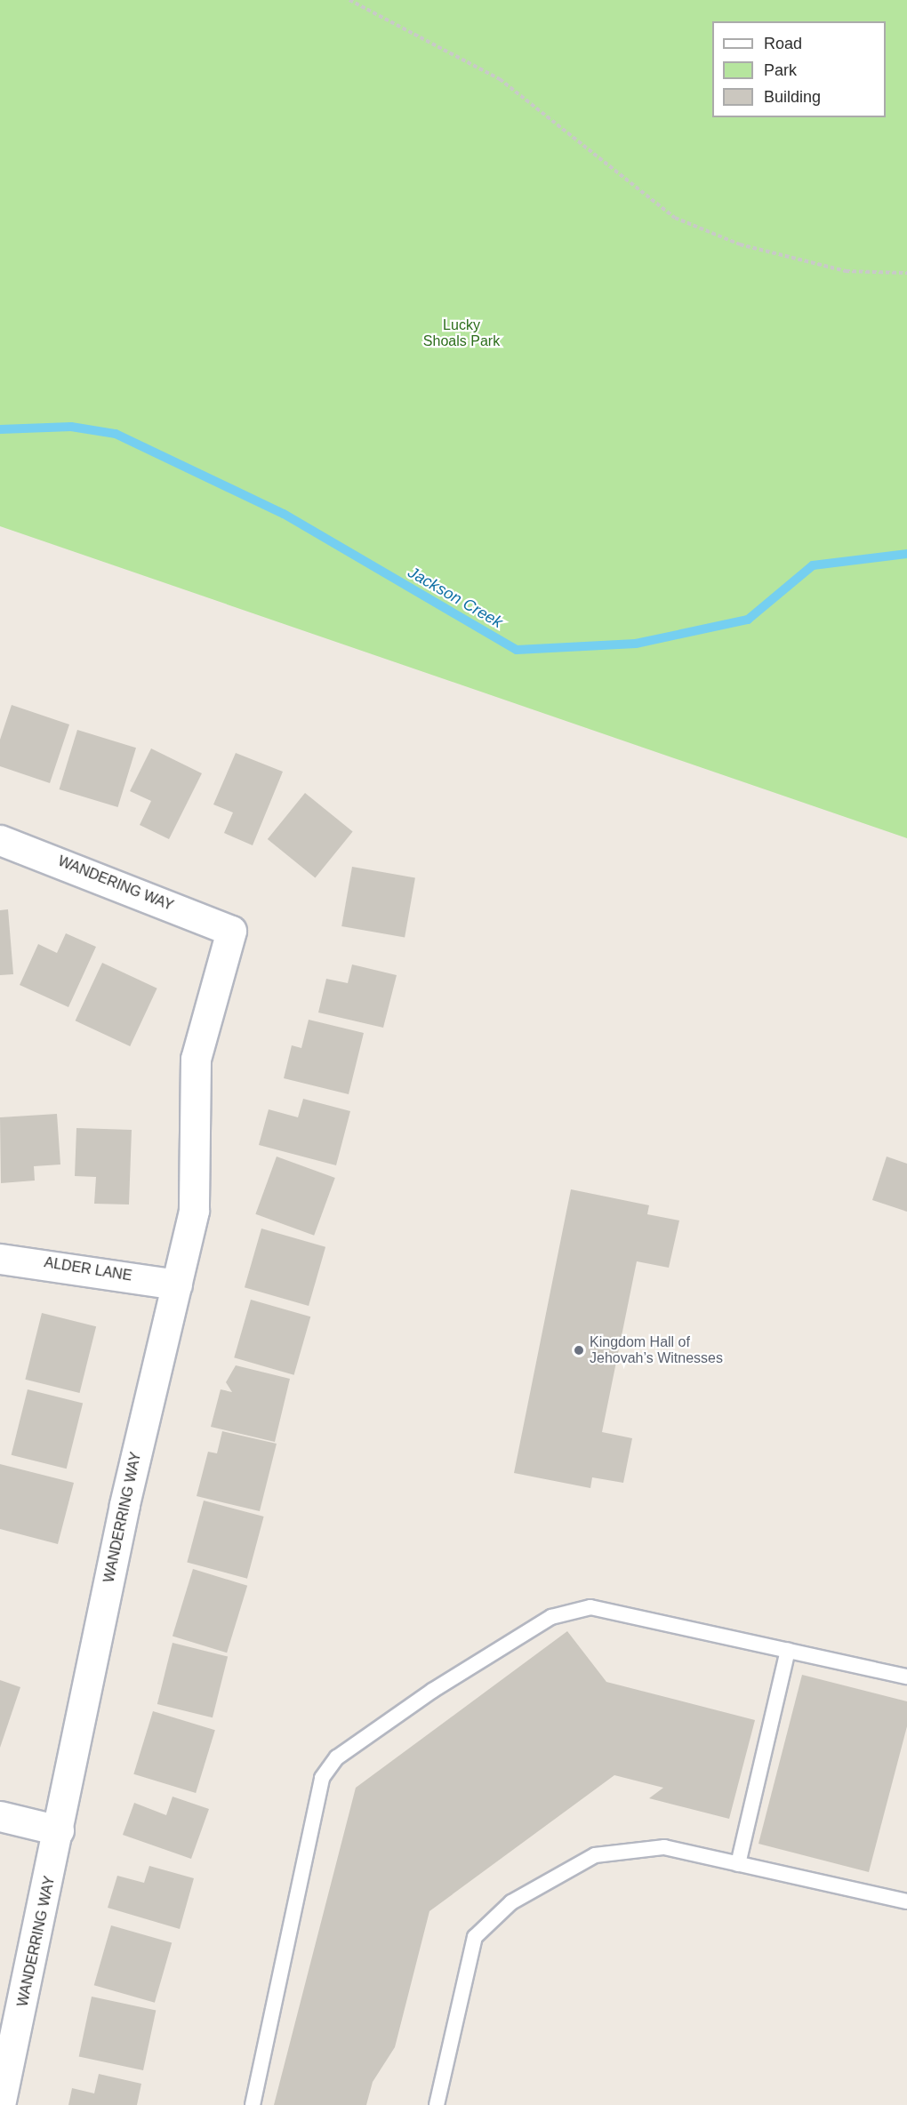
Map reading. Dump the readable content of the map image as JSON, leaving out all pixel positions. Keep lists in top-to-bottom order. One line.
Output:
{"streets":{"street":["WANDERING WAY","ALDER LANE","WANDERRING WAY"]},"crossings":[["WANDERING WAY","WANDERRING WAY"],["ALDER LANE","WANDERRING WAY"]],"water":["Jackson Creek"],"parks":["Lucky Shoals Park"],"places":["Kingdom Hall of Jehovah’s Witnesses"],"legend":["Road","Park","Building"]}
